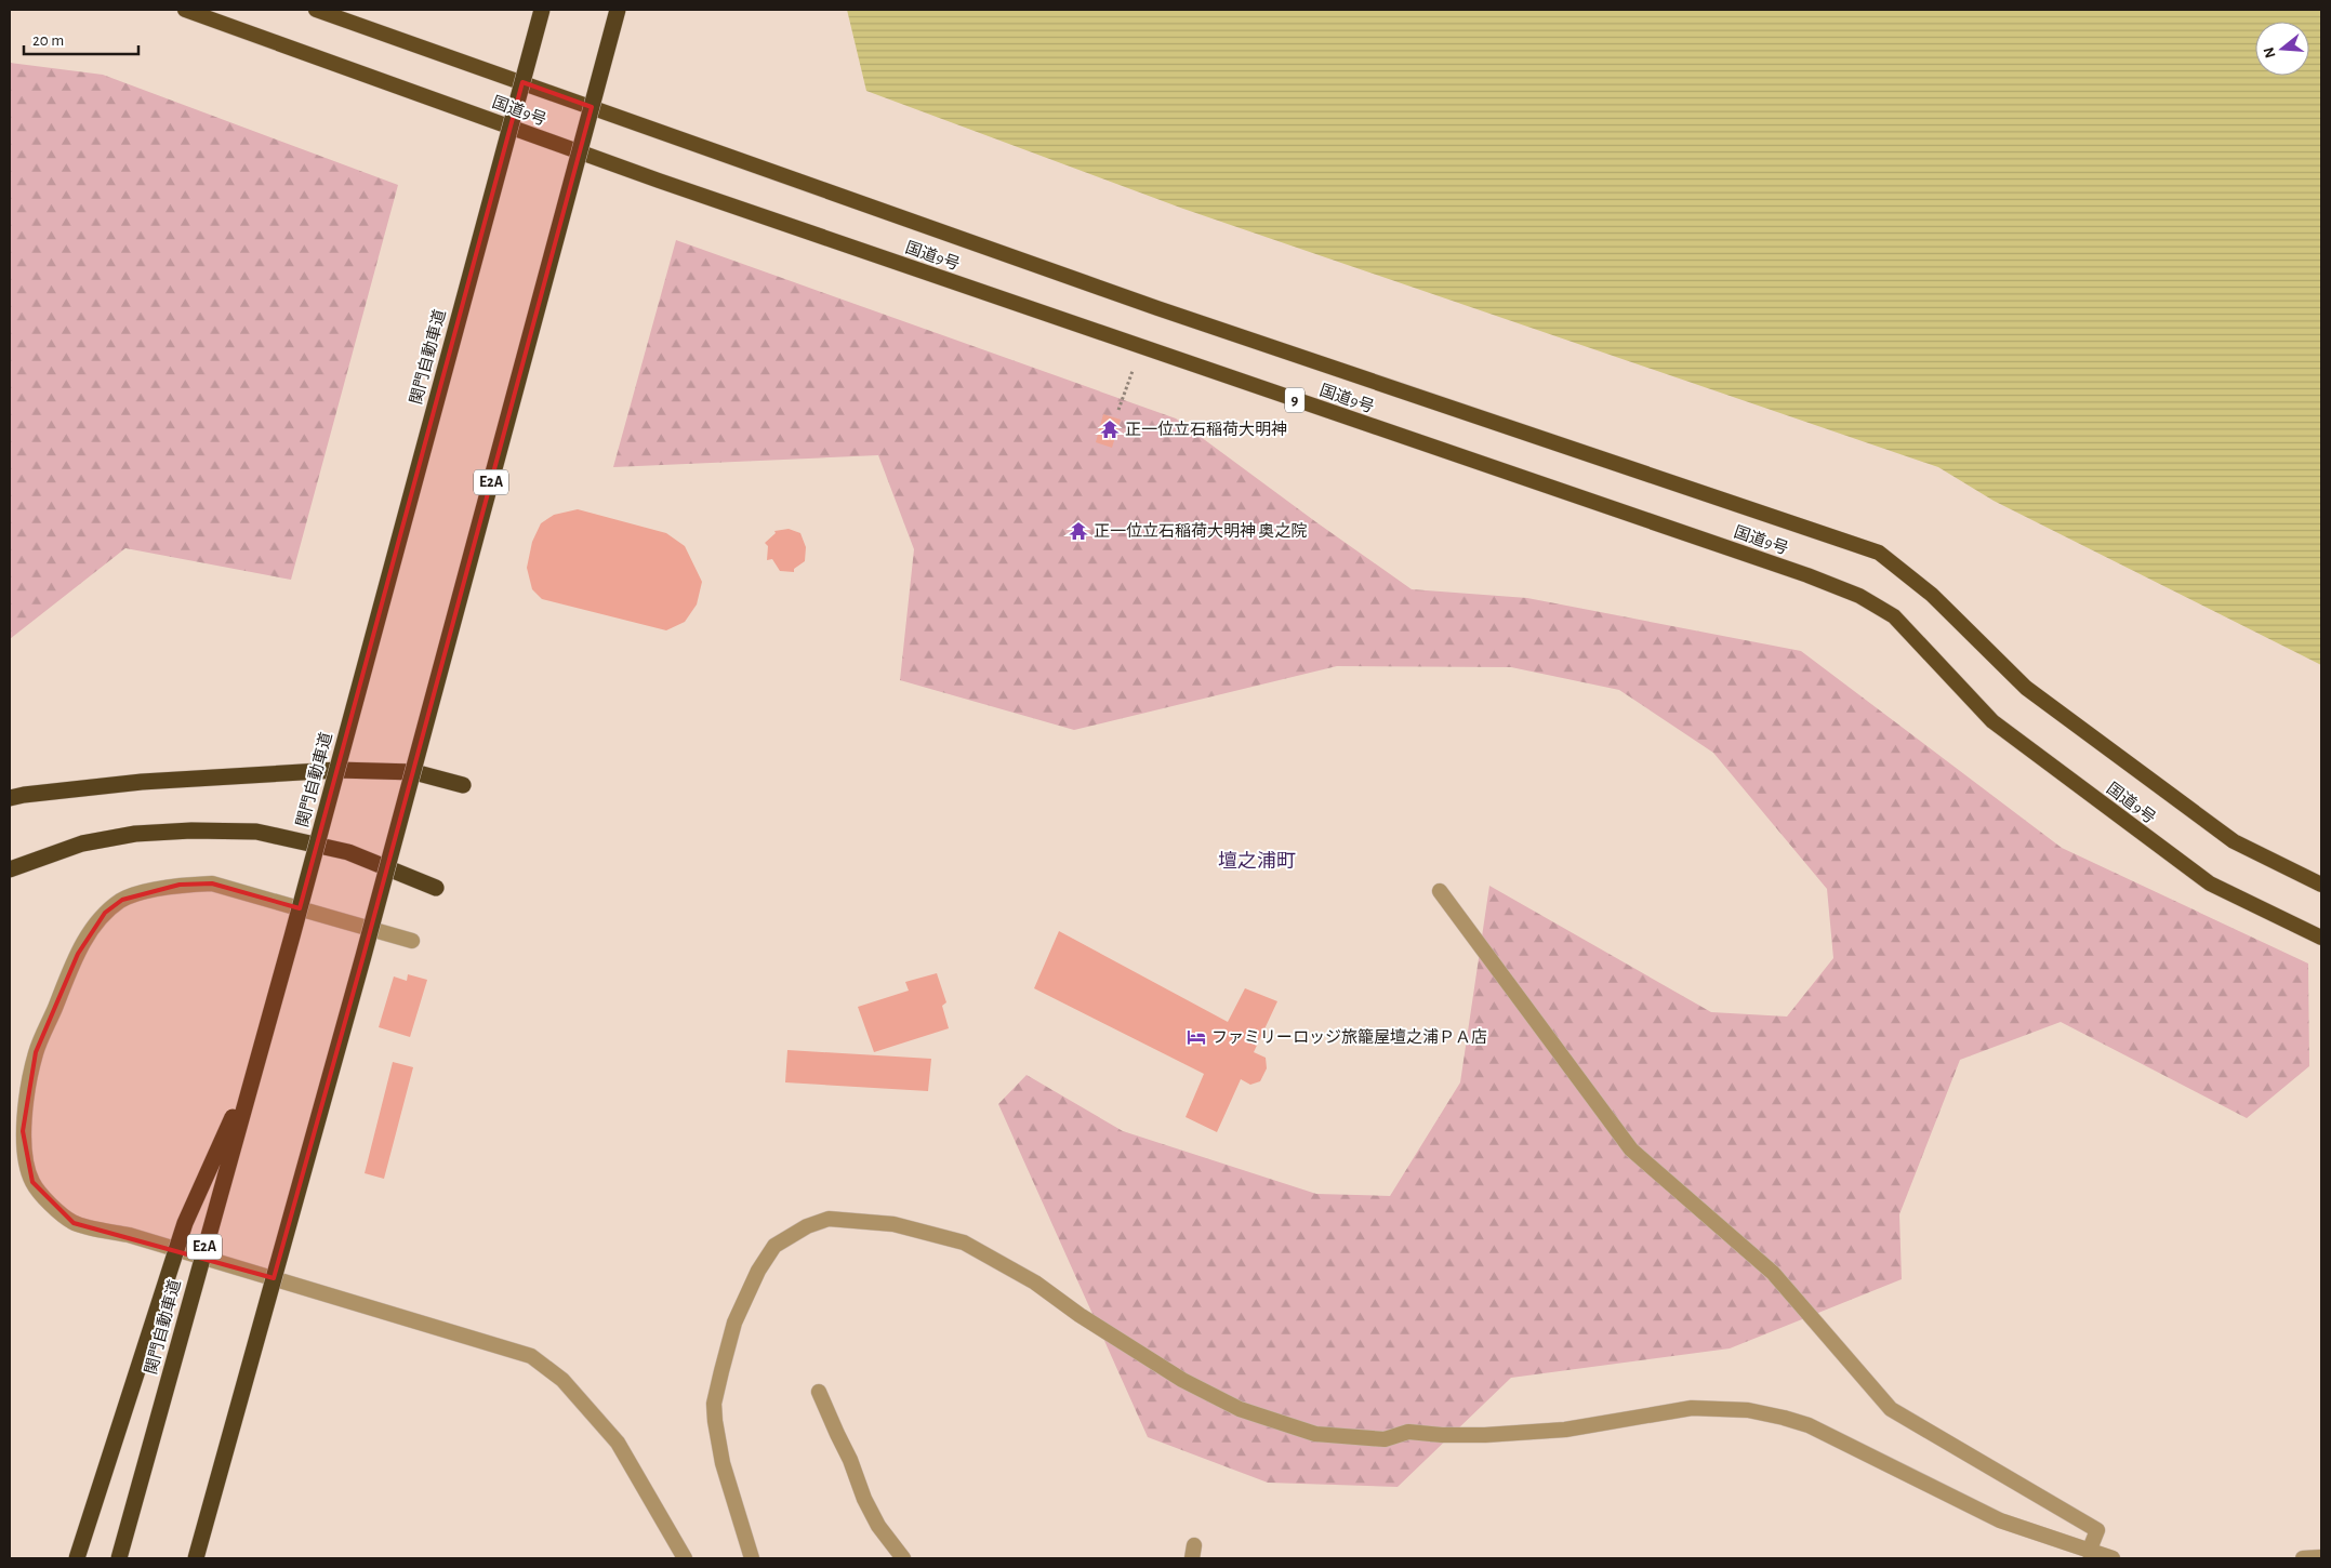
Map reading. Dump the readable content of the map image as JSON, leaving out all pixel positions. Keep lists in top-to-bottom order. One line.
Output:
{"streets":{"highway":["国道9号","関門自動車道","9","E2A"]},"districts":["壇之浦町"],"places":{"temple":["正一位立石稲荷大明神","正一位立石稲荷大明神 奥之院"],"hotel":["ファミリーロッジ旅籠屋壇之浦ＰＡ店"]},"scale_bar":"20 m","north":"left"}
